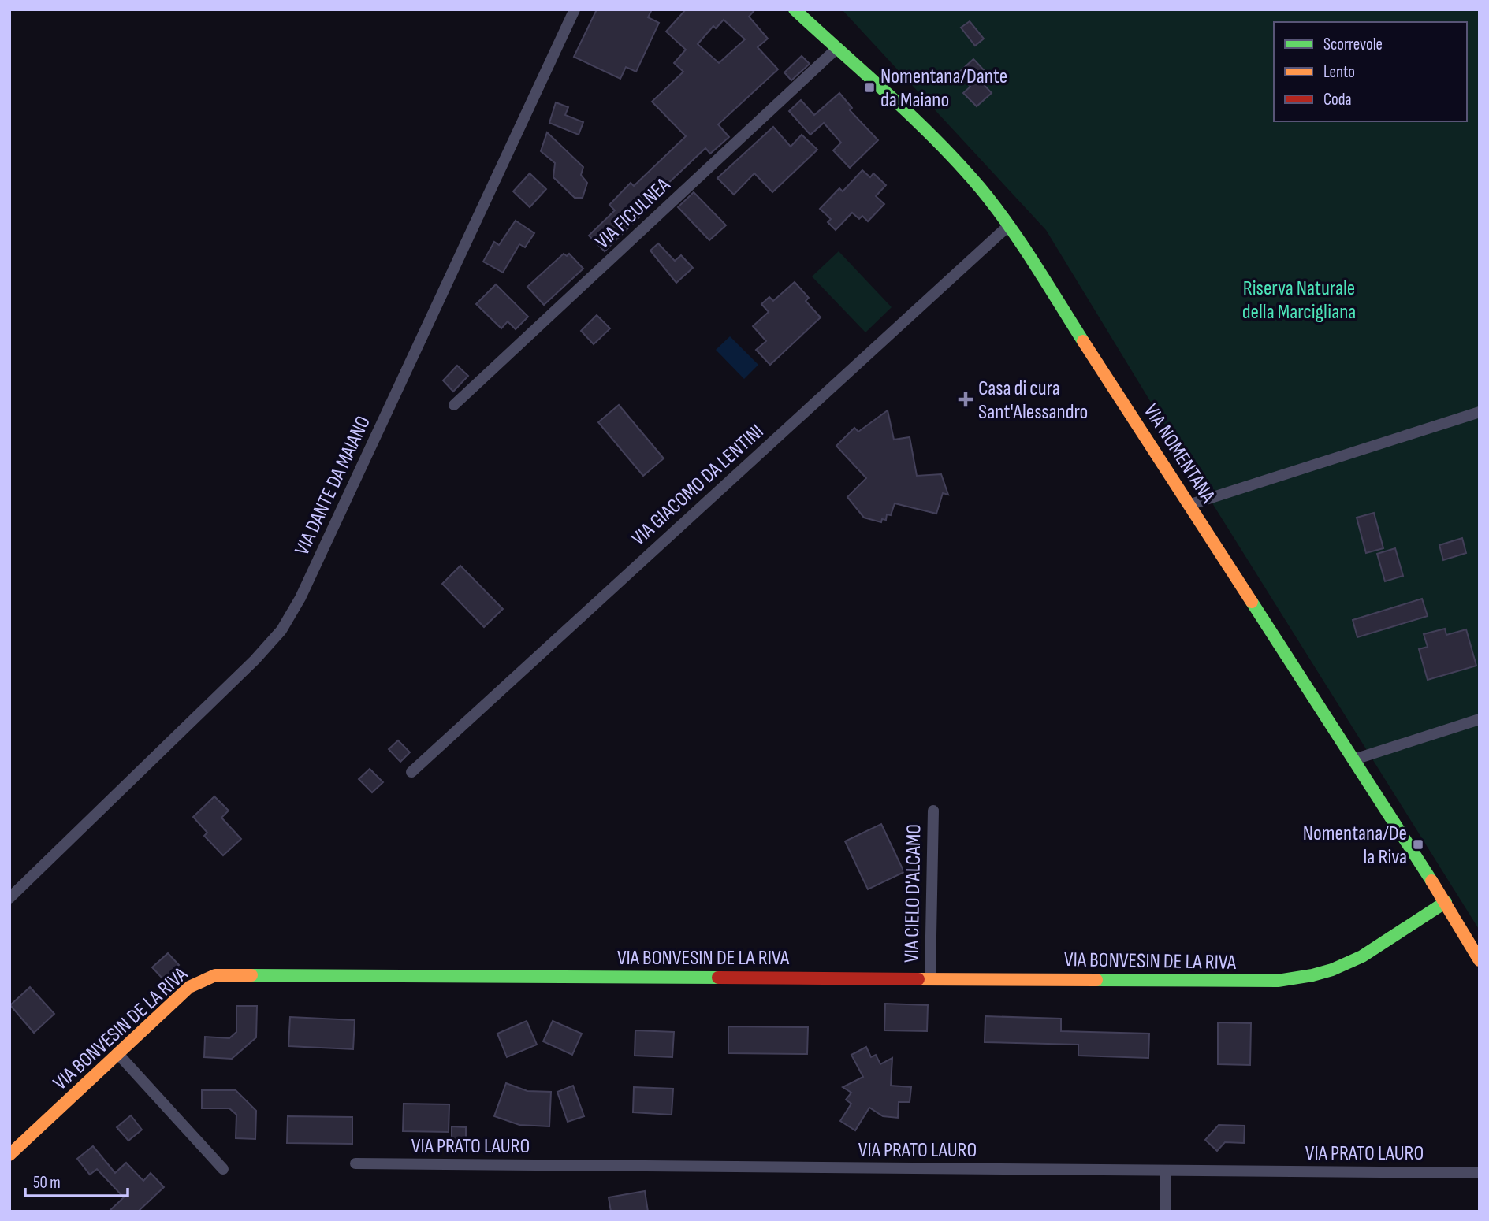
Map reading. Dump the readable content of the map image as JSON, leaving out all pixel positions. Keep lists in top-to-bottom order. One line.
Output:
{"streets":{"street":["VIA FICULNEA","VIA NOMENTANA","VIA GIACOMO DA LENTINI","VIA DANTE DA MAIANO","VIA CIELO D'ALCAMO","VIA BONVESIN DE LA RIVA","VIA PRATO LAURO"]},"crossings":[["VIA FICULNEA","VIA NOMENTANA"],["VIA NOMENTANA","VIA GIACOMO DA LENTINI"],["VIA NOMENTANA","VIA BONVESIN DE LA RIVA"],["VIA CIELO D'ALCAMO","VIA BONVESIN DE LA RIVA"]],"parks":["Riserva Naturale della Marcigliana"],"places":{"transit":["Nomentana/Dante da Maiano","Nomentana/De la Riva"],"health":["Casa di cura Sant'Alessandro"]},"legend":["Scorrevole","Lento","Coda"],"scale_bar":"50 m"}
